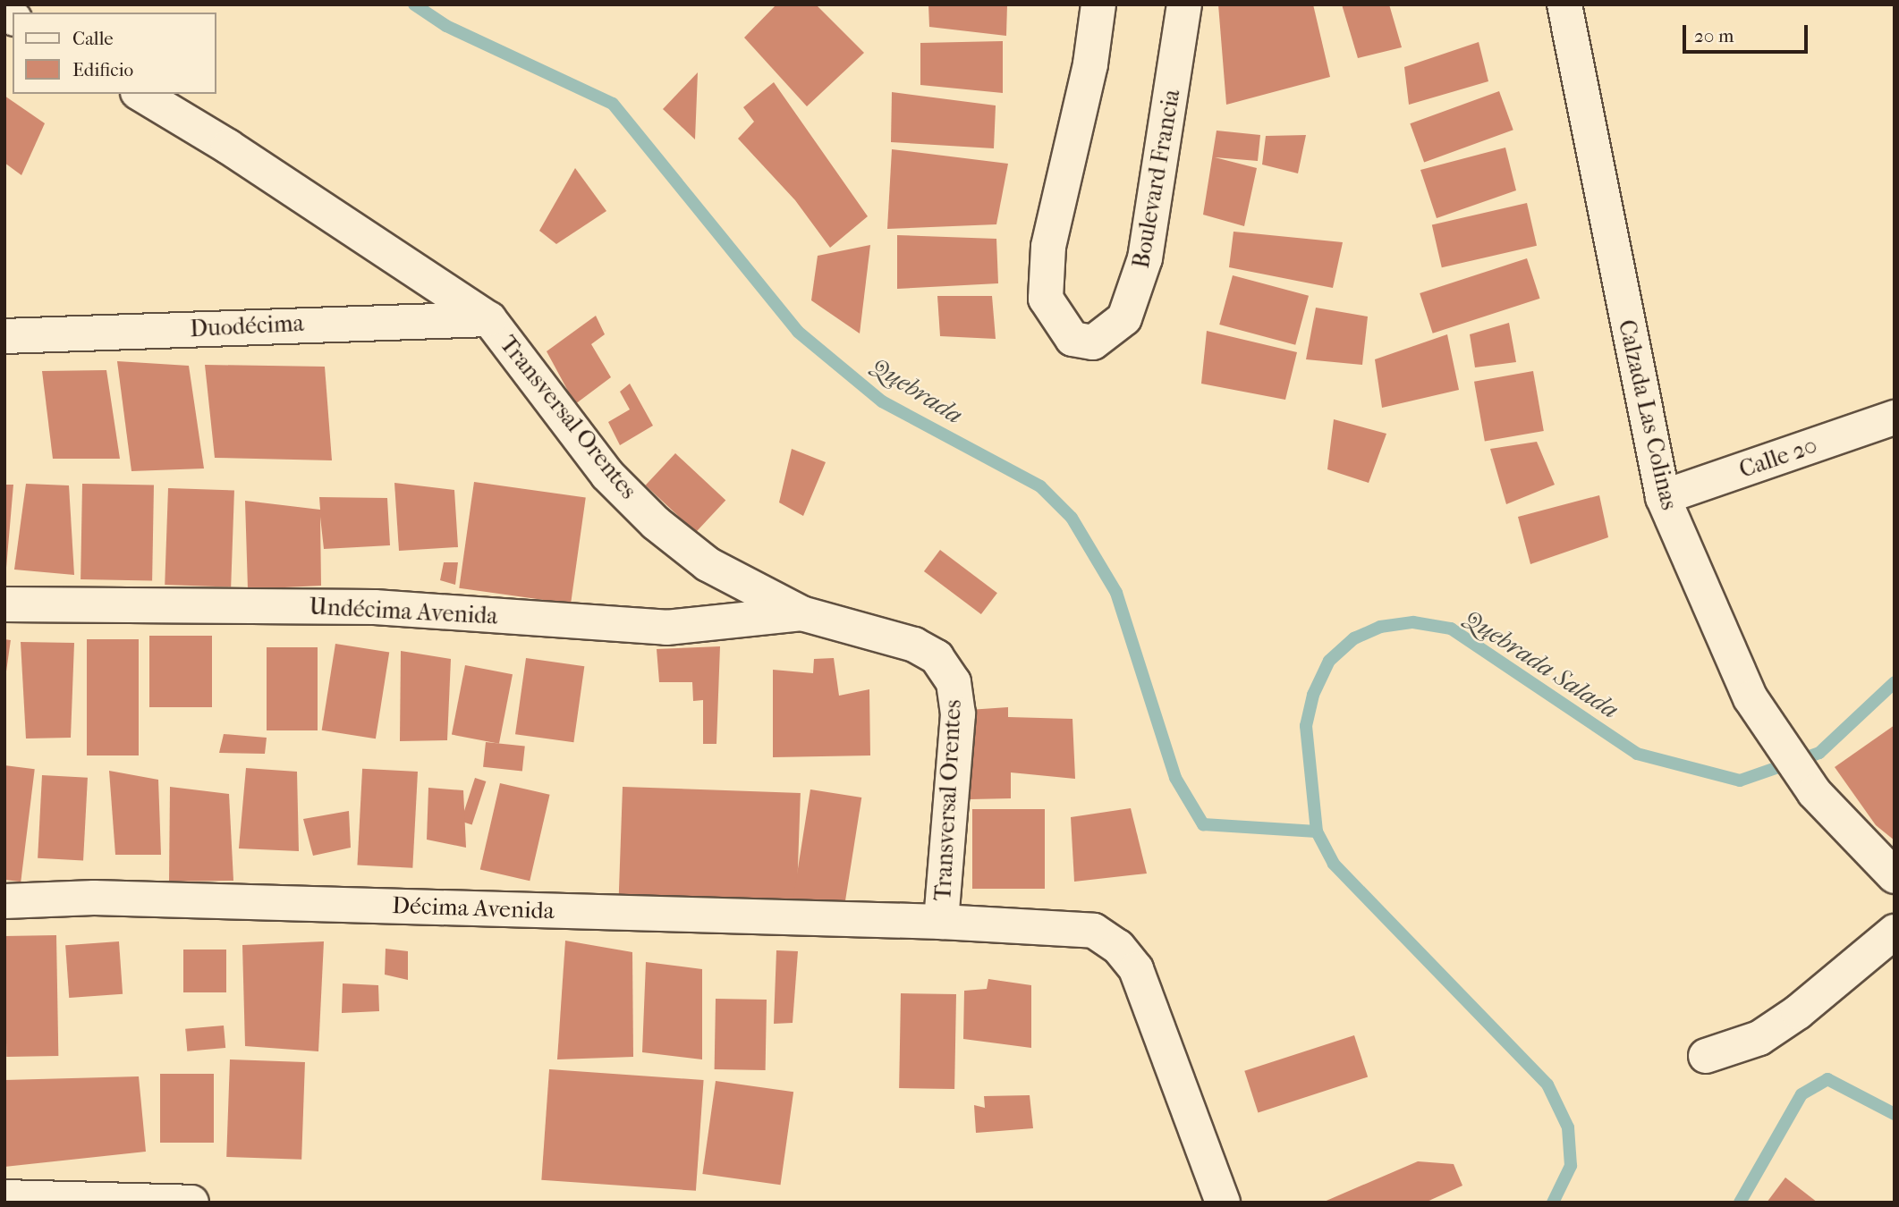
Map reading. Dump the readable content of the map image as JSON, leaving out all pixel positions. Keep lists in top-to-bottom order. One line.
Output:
{"streets":{"street":["Boulevard Francia","Duodécima","Calzada Las Colinas","Transversal Orentes","Calle 20","Undécima Avenida","Décima Avenida"]},"crossings":[["Duodécima","Transversal Orentes"],["Calzada Las Colinas","Calle 20"],["Transversal Orentes","Undécima Avenida"],["Transversal Orentes","Décima Avenida"]],"water":["Quebrada","Quebrada Salada"],"legend":["Calle","Edificio"],"scale_bar":"20 m"}
